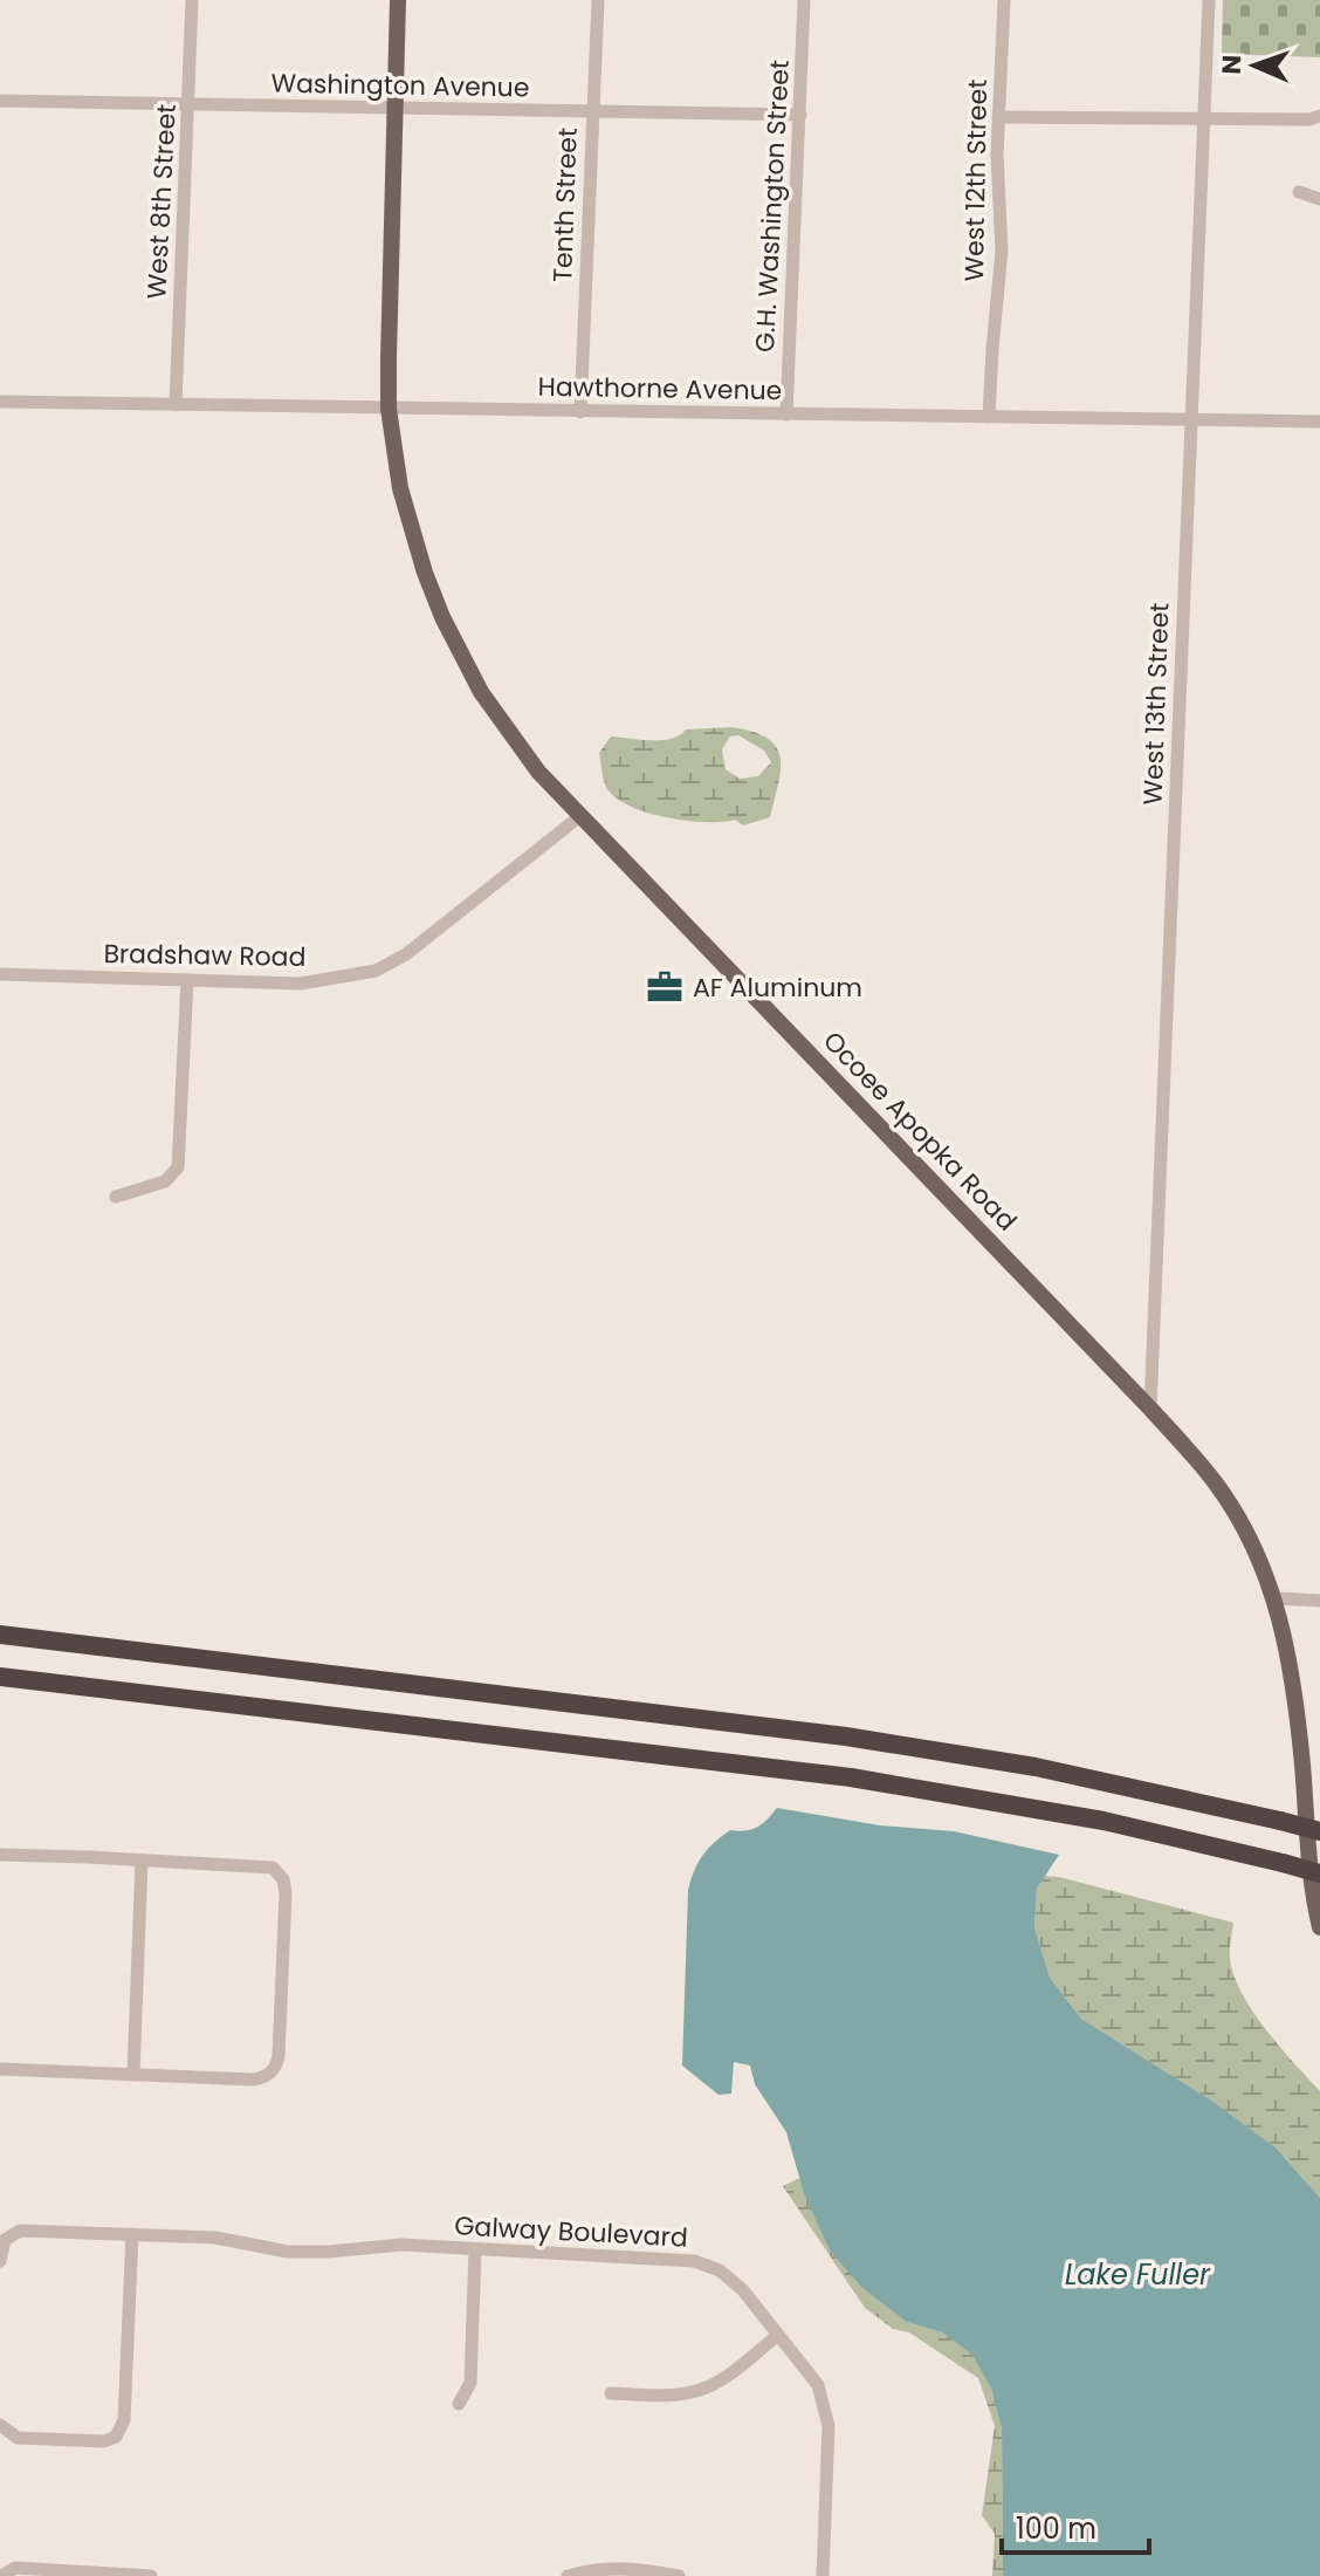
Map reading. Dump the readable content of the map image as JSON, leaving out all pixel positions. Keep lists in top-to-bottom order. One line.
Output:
{"streets":{"main road":["Ocoee Apopka Road"],"street":["Washington Avenue","West 12th Street","West 8th Street","Tenth Street","G.H. Washington Street","Hawthorne Avenue","West 13th Street","Bradshaw Road","Galway Boulevard"]},"crossings":[["Washington Avenue","West 8th Street"],["Washington Avenue","Tenth Street"],["Washington Avenue","G.H. Washington Street"],["Washington Avenue","Ocoee Apopka Road"],["West 12th Street","Hawthorne Avenue"],["West 8th Street","Hawthorne Avenue"],["Tenth Street","Hawthorne Avenue"],["G.H. Washington Street","Hawthorne Avenue"],["Hawthorne Avenue","West 13th Street"],["Hawthorne Avenue","Ocoee Apopka Road"],["West 13th Street","Ocoee Apopka Road"],["Bradshaw Road","Ocoee Apopka Road"]],"water":["Lake Fuller"],"places":{"office":["AF Aluminum"]},"scale_bar":"100 m","north":"left"}
